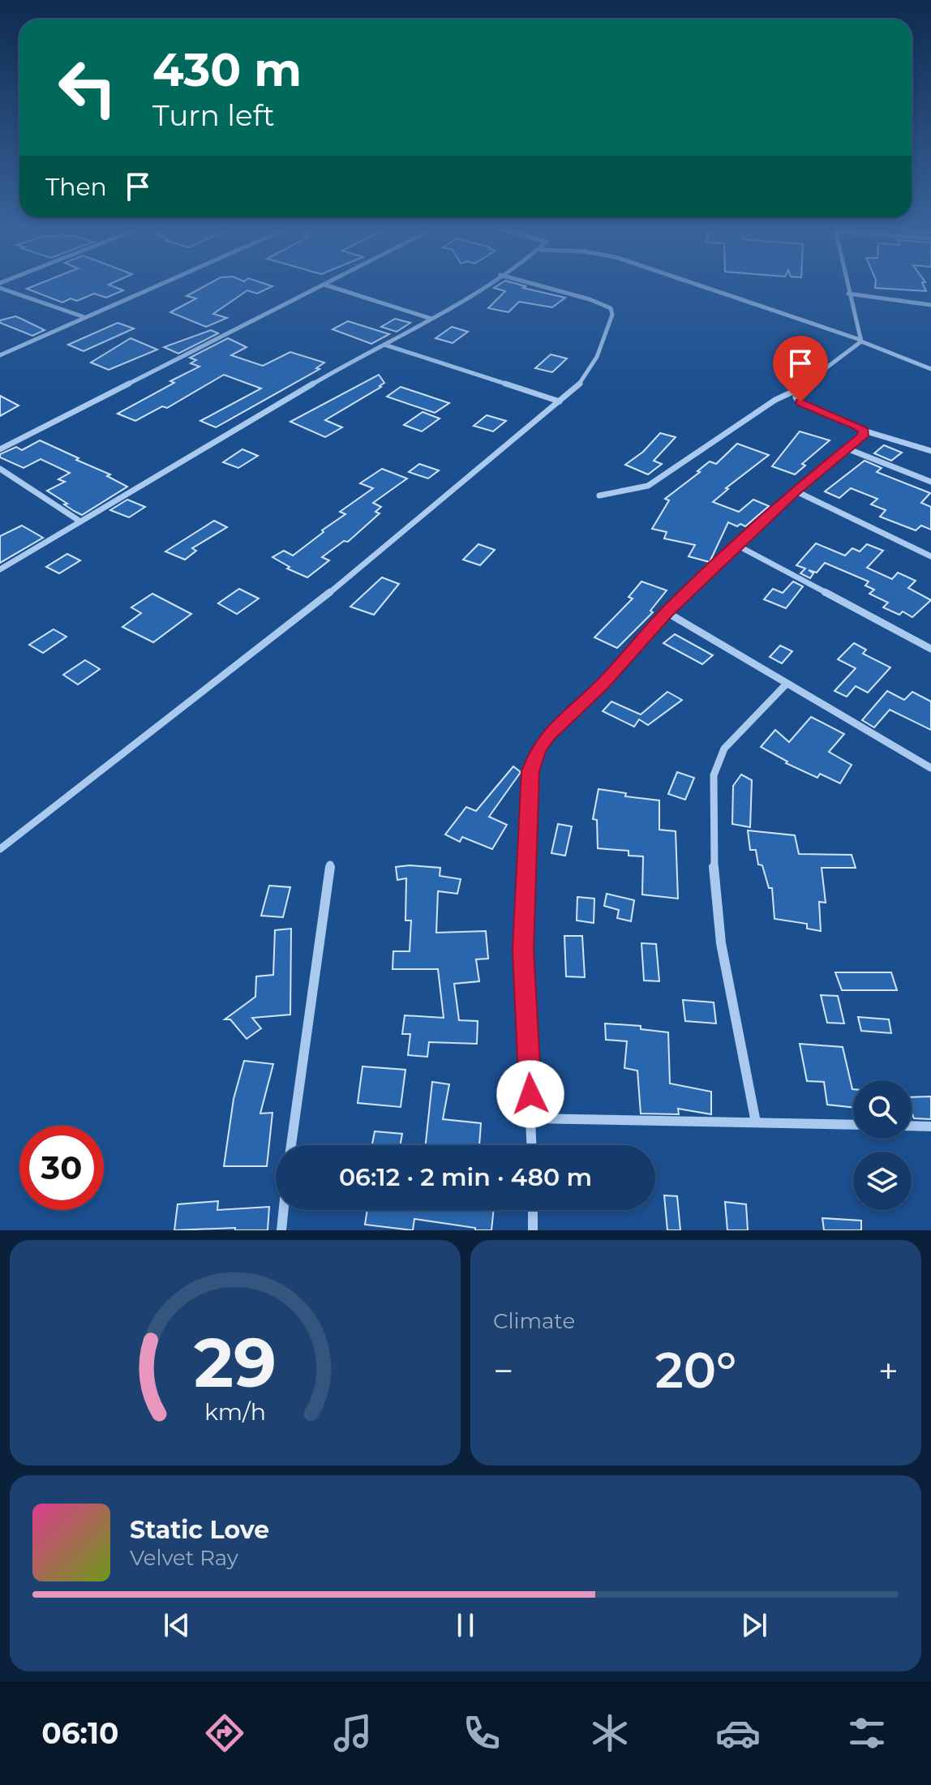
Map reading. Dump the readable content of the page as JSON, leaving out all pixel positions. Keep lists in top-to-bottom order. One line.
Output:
{"page":{"turn":["430 m","Turn left"],"then":"Then","limit":"30","trip":"06:12 · 2 min · 480 m","tile":"Climate","heat":["−","20°","+"],"song":["Static Love","Velvet Ray"],"tabs":"06:10","gauge":["29","km/h"]}}
